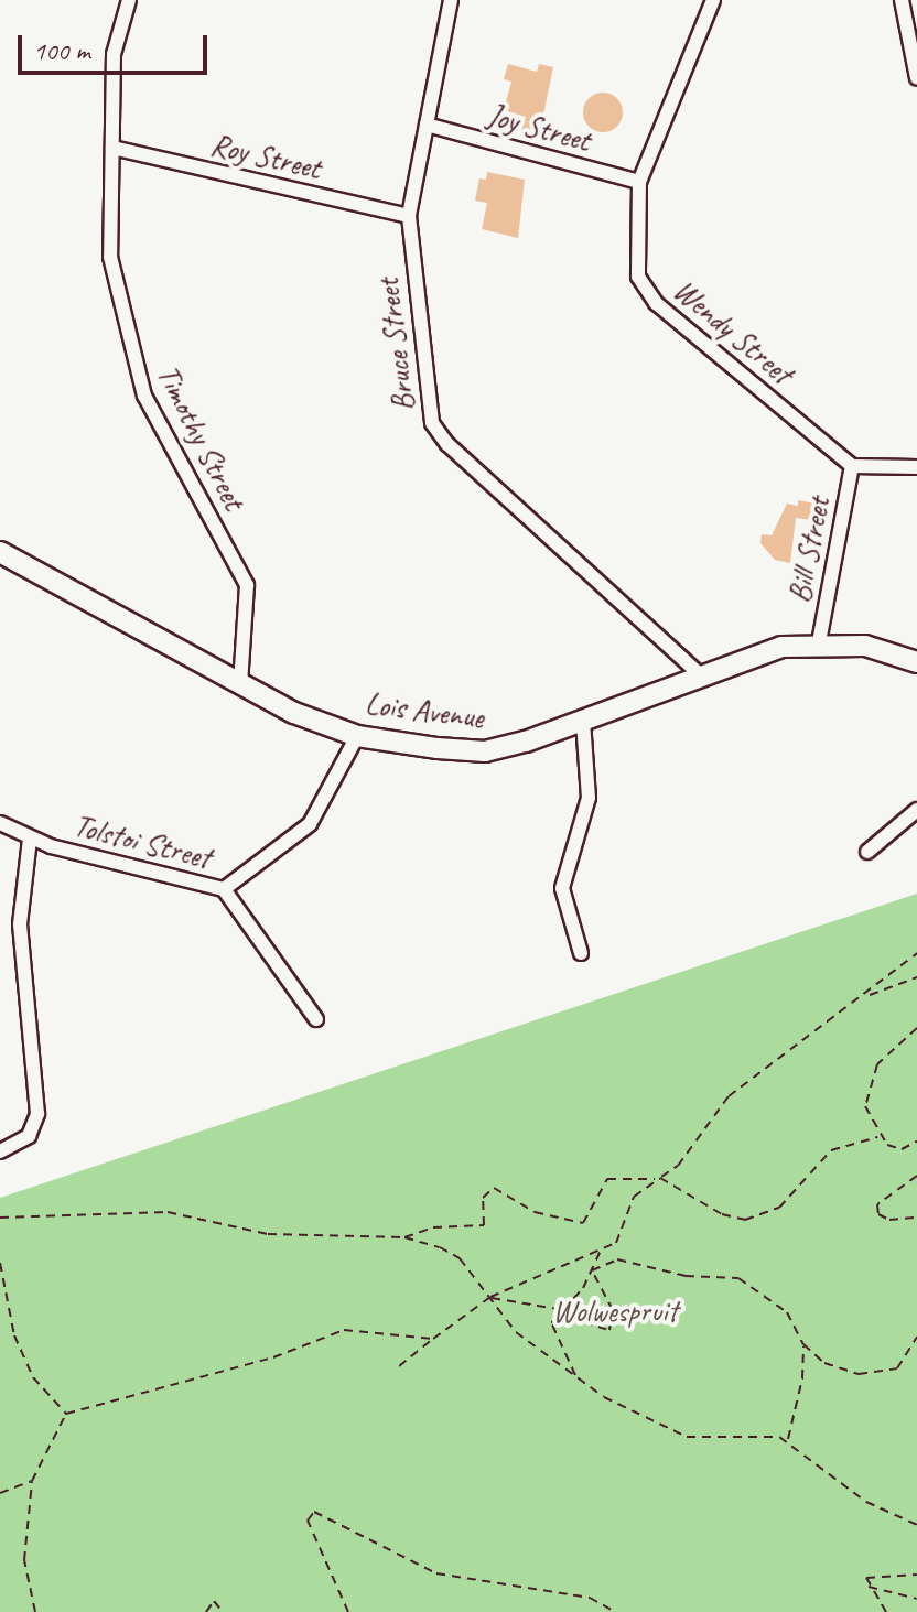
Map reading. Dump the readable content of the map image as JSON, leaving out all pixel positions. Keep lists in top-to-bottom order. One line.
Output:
{"streets":{"street":["Joy Street","Roy Street","Wendy Street","Bruce Street","Timothy Street","Bill Street","Lois Avenue","Tolstoi Street"]},"crossings":[["Joy Street","Wendy Street"],["Joy Street","Bruce Street"],["Roy Street","Bruce Street"],["Roy Street","Timothy Street"],["Wendy Street","Bill Street"],["Bruce Street","Lois Avenue"],["Timothy Street","Lois Avenue"],["Bill Street","Lois Avenue"]],"parks":["Wolwespruit"],"scale_bar":"100 m"}
